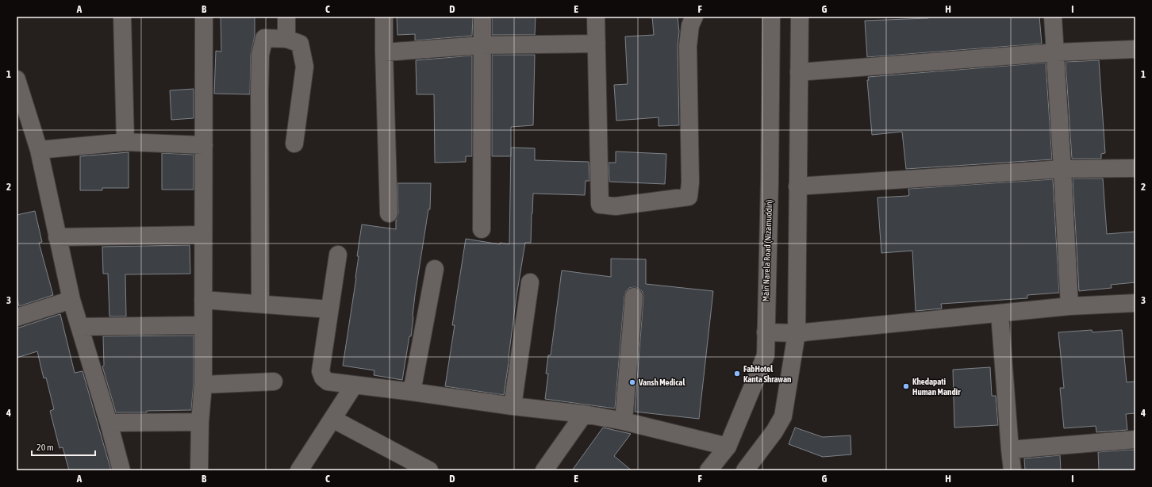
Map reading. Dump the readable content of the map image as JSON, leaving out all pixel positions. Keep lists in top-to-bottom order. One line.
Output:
{"streets":{"street":["Main Narela Road (Nizamuddin)"]},"places":["FabHotel Kanta Shrawan","Vansh Medical","Khedapati Human Mandir"],"scale_bar":"20 m","grid":{"columns":["A","B","C","D","E","F","G","H","I"],"rows":["1","2","3","4"]}}
